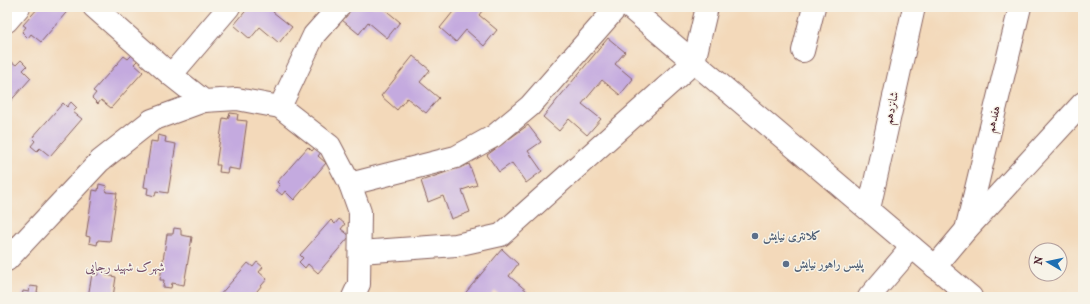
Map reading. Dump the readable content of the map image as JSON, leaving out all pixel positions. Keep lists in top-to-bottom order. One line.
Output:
{"streets":{"street":["شانزدهم","هفدهم"]},"districts":["شهرک شهید رجایی"],"places":["کلانتری نیایش","پلیس راهور نیایش"],"north":"left"}
